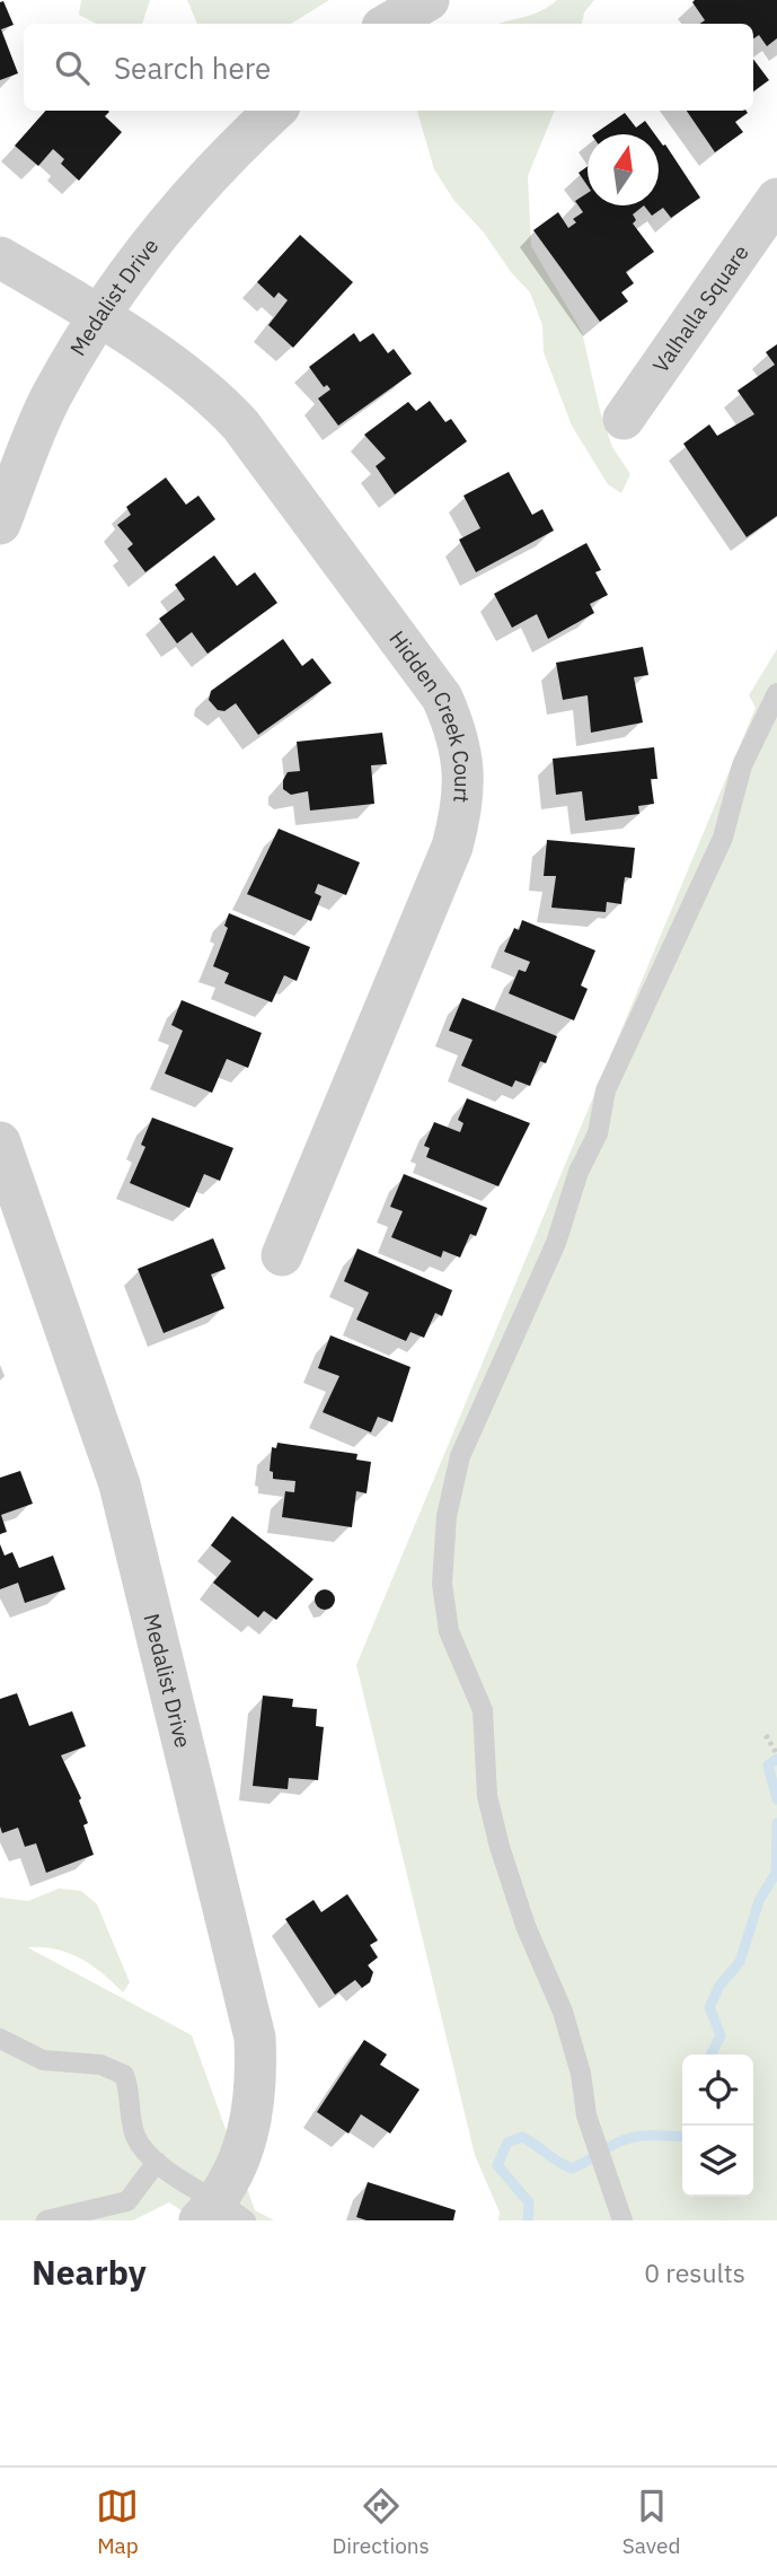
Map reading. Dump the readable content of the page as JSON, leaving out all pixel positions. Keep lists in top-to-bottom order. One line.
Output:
{"streets":{"street":["Medalist Drive","Valhalla Square","Hidden Creek Court"]},"crossings":[["Medalist Drive","Hidden Creek Court"]],"north":"top","page":{"search":"Search here","heading":["Nearby","0 results"],"nav":["Map","Directions","Saved"]}}
